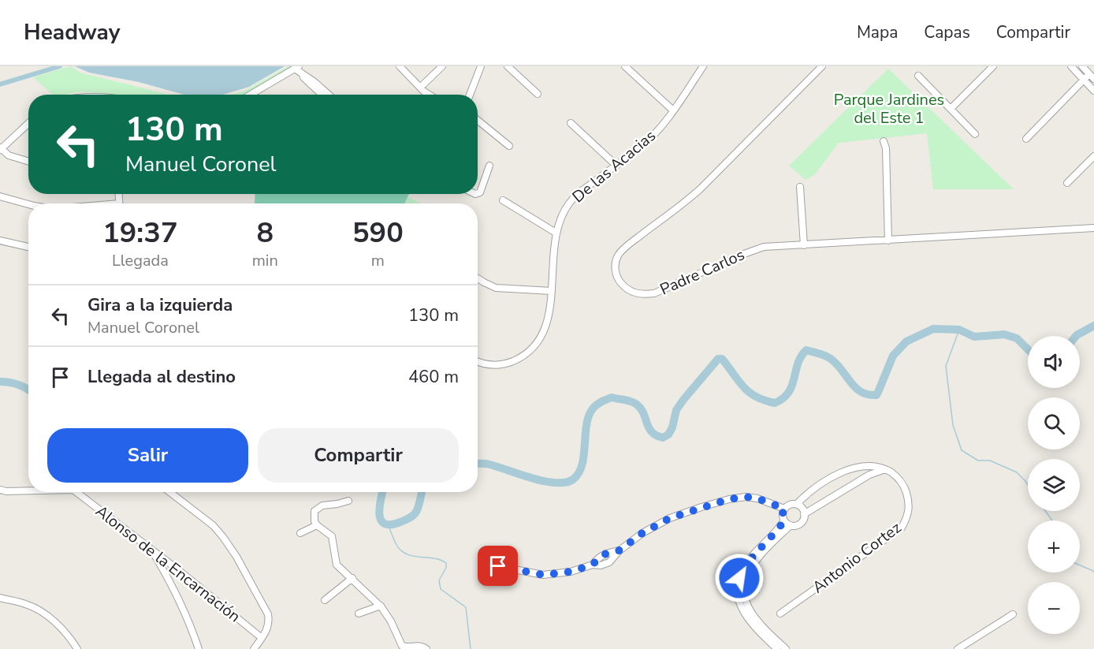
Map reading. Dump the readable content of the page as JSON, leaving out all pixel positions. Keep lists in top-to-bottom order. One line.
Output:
{"streets":{"street":["De las Acacias","Padre Carlos","Antonio Cortez","Alonso de la Encarnación"]},"parks":["Parque Jardines del Este 1"],"page":{"header":"Headway","nav":["Mapa","Capas","Compartir"],"turn":["130 m","Manuel Coronel"],"eta":["19:37","Llegada","8","min","590","m"],"list":[{"name":"Gira a la izquierda","note":"Manuel Coronel","value":"130 m"},{"name":"Llegada al destino","value":"460 m"}],"map_buttons":["+","−"],"buttons":["Salir","Compartir"]}}
